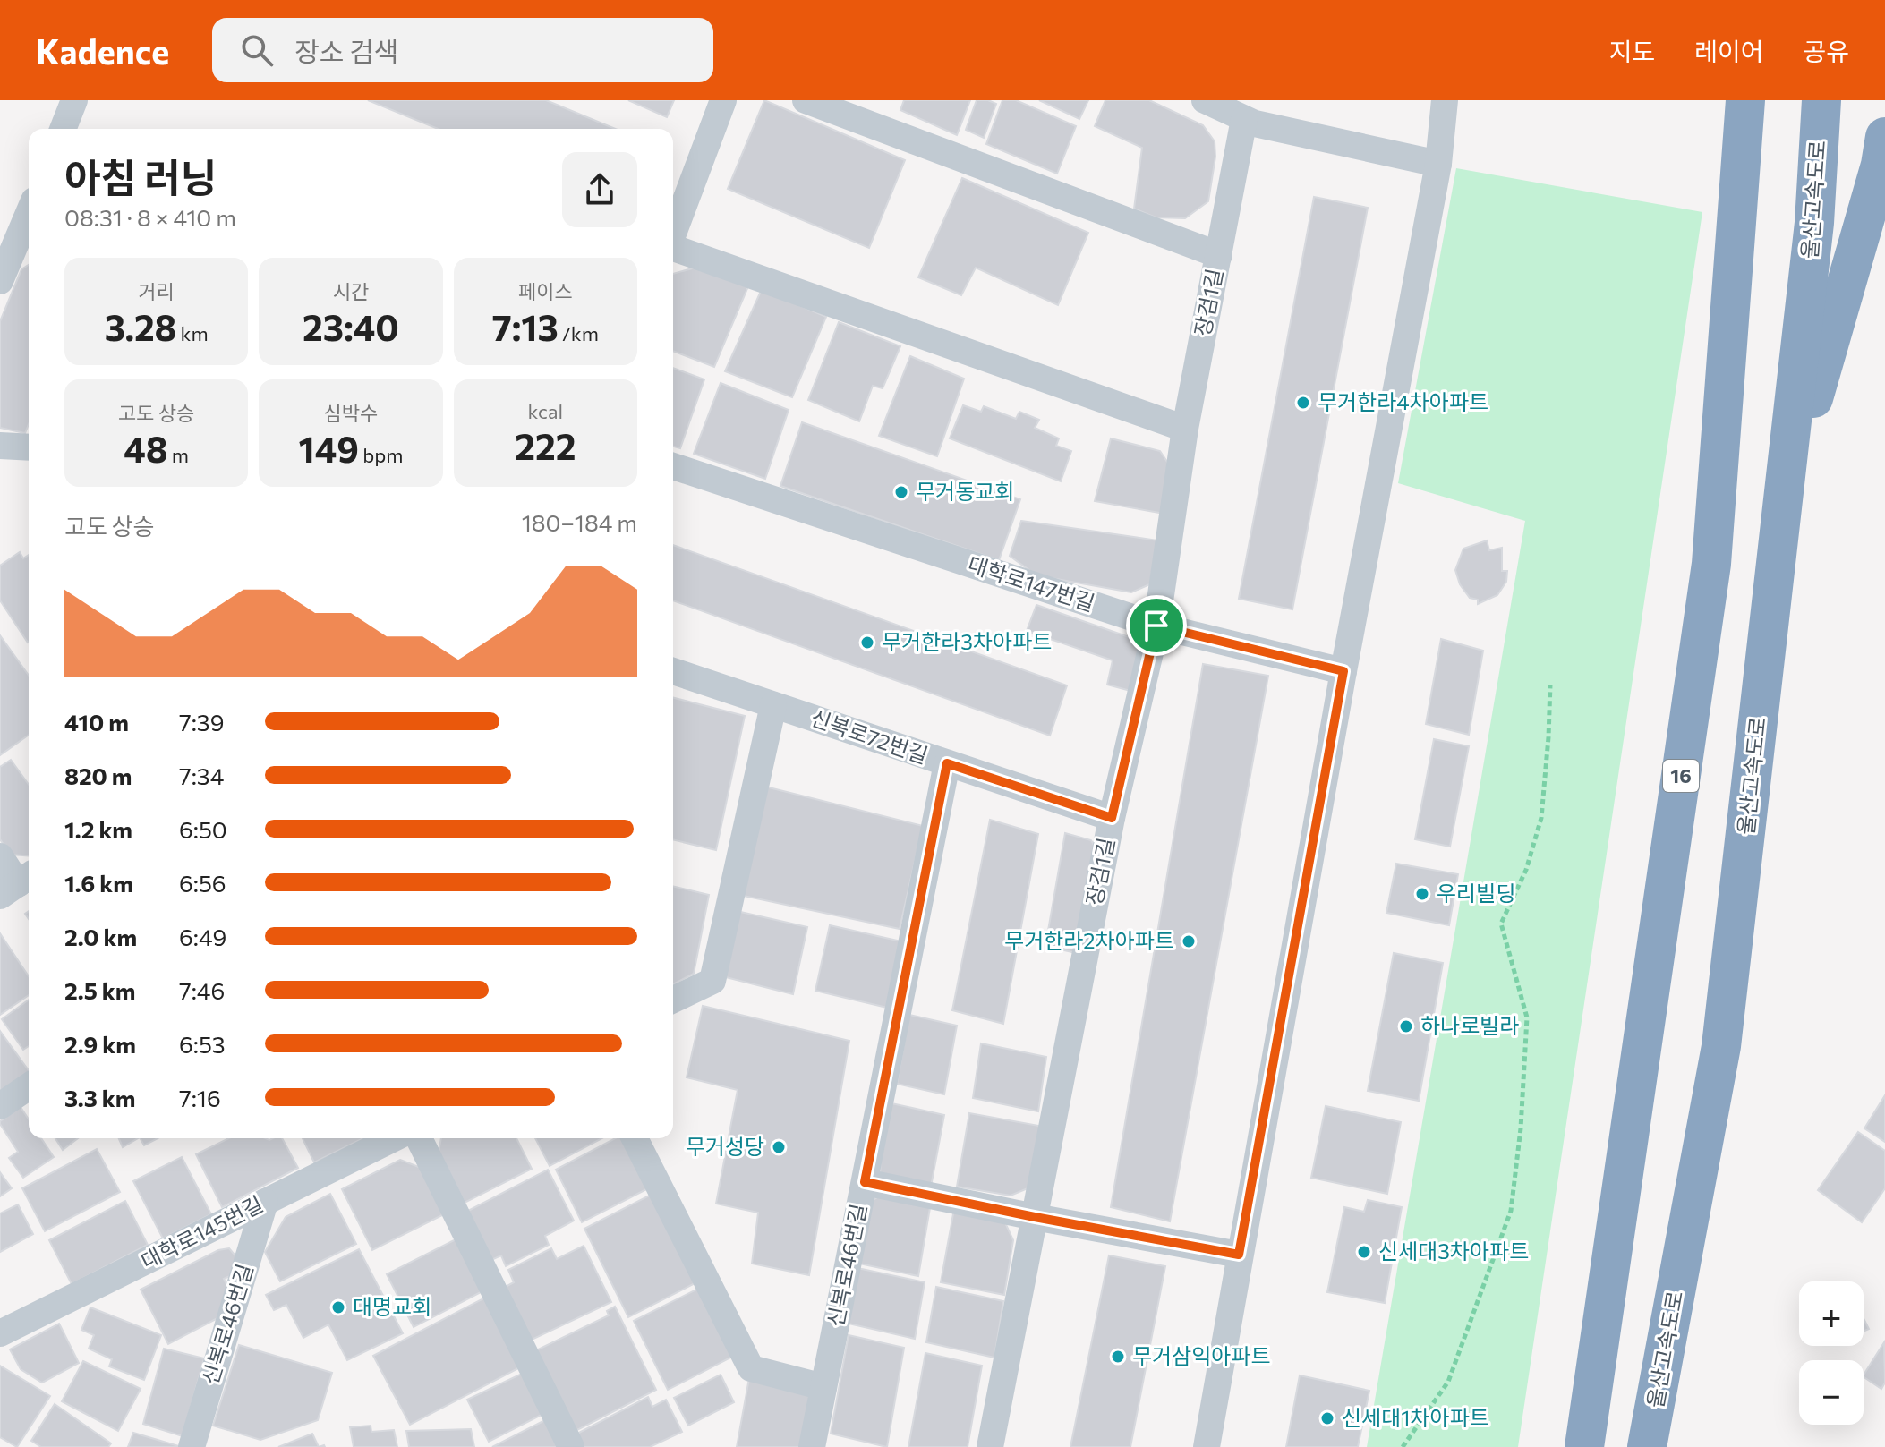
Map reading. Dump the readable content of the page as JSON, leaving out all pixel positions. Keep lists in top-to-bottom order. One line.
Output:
{"streets":{"highway":["울산고속도로","16"],"street":["장검1길","대학로147번길","신복로72번길","대학로145번길","신복로46번길"]},"crossings":[["장검1길","대학로147번길"],["장검1길","신복로72번길"],["신복로72번길","신복로46번길"],["대학로145번길","신복로46번길"]],"places":["무거한라4차아파트","무거동교회","무거한라3차아파트","우리빌딩","무거한라2차아파트","하나로빌라","무거성당","신세대3차아파트","대명교회","무거삼익아파트","신세대1차아파트"],"page":{"header":"Kadence","search":"장소 검색","nav":["지도","레이어","공유"],"heading":["아침 러닝","08:31 · 8 × 410 m"],"stats":[["거리","3.28 km"],["시간","23:40"],["페이스","7:13 /km"],["고도 상승","48 m"],["심박수","149 bpm"],["kcal","222"]],"chart":["고도 상승","180–184 m"],"list":[{"name":"410 m","note":"7:39"},{"name":"820 m","note":"7:34"},{"name":"1.2 km","note":"6:50"},{"name":"1.6 km","note":"6:56"},{"name":"2.0 km","note":"6:49"},{"name":"2.5 km","note":"7:46"},{"name":"2.9 km","note":"6:53"},{"name":"3.3 km","note":"7:16"}],"map_buttons":["+","−"]}}
